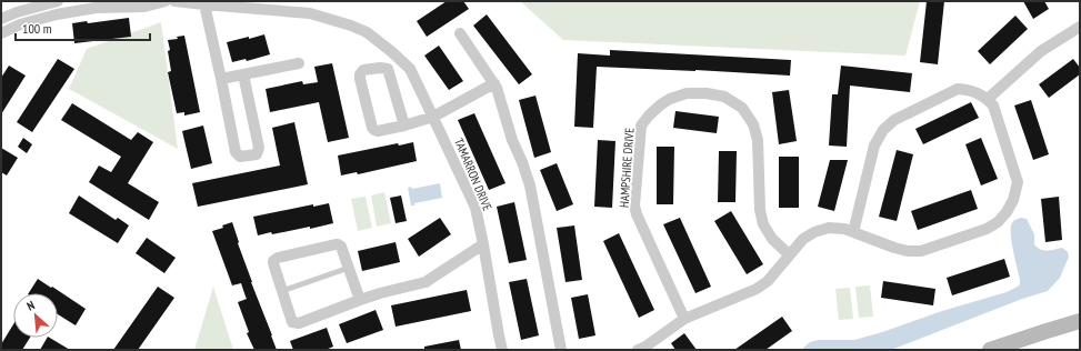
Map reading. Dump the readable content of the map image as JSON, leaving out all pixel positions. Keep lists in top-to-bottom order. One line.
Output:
{"streets":{"street":["HAMPSHIRE DRIVE","TAMARRON DRIVE"]},"scale_bar":"100 m","north":"top left"}
